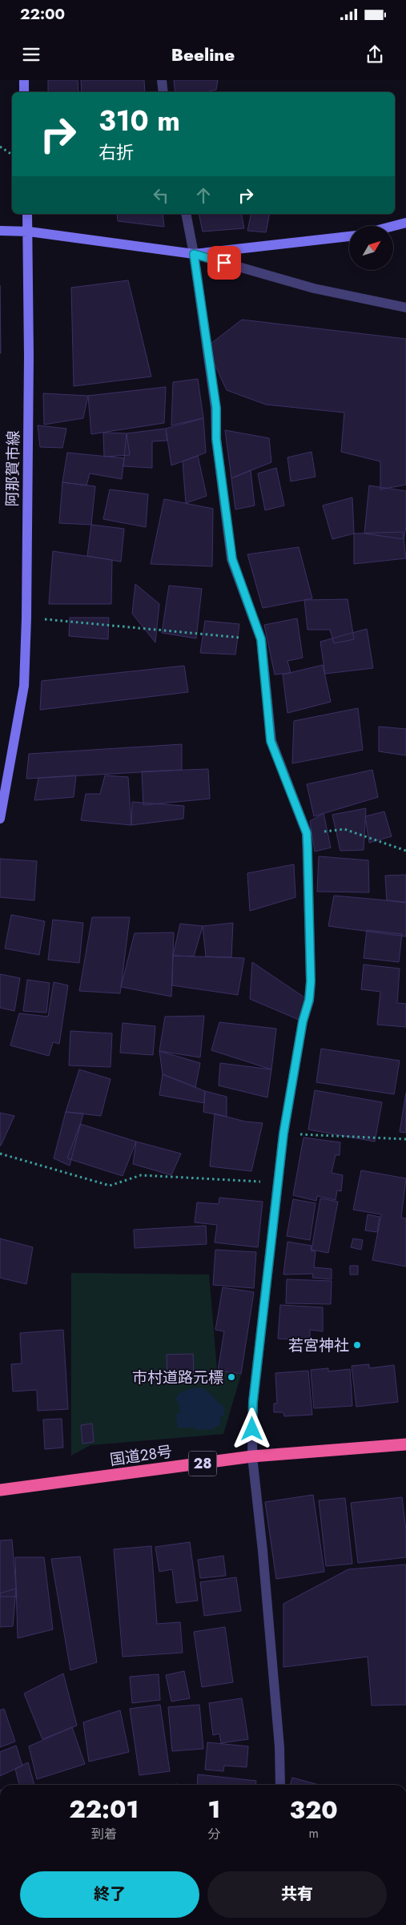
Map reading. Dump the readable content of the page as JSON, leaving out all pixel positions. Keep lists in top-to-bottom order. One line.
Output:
{"streets":{"highway":["国道28号","28"],"main road":["阿那賀市線"]},"places":["若宮神社","市村道路元標"],"north":"top right","page":{"status":"22:00","header":"Beeline","turn":["310 m","右折"],"eta":["22:01","到着","1","分","320","m"],"buttons":["終了","共有"]}}
